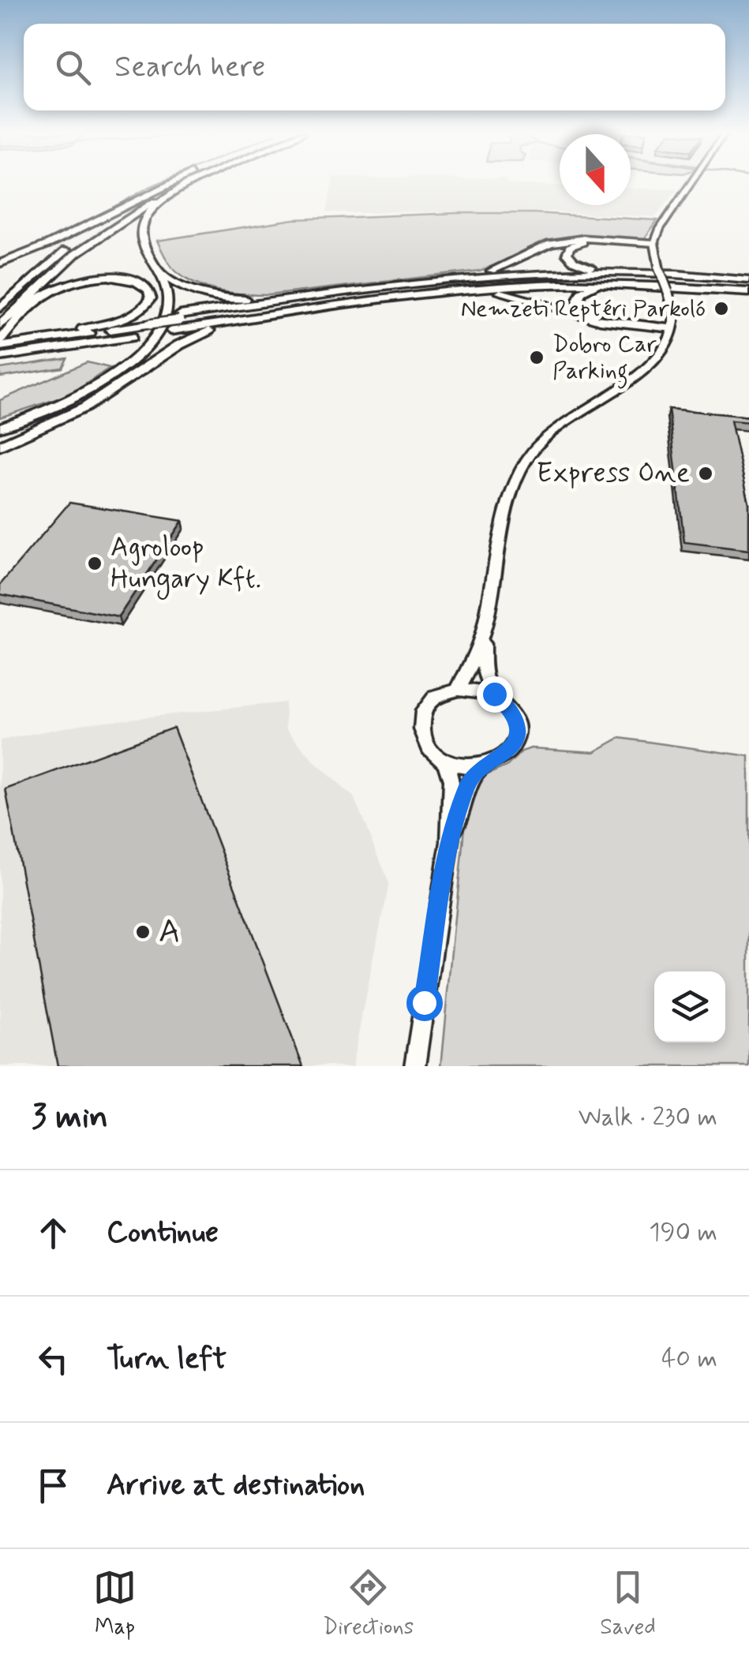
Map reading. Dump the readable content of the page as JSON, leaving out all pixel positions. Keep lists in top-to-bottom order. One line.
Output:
{"places":["Nemzeti Reptéri Parkoló","Dobro Car Parking","Express One","Agroloop Hungary Kft.","A"],"north":"bottom","page":{"search":"Search here","heading":["3 min","Walk · 230 m"],"list":[["Continue","190 m"],["Turn left","40 m"],"Arrive at destination"],"nav":["Map","Directions","Saved"]}}
